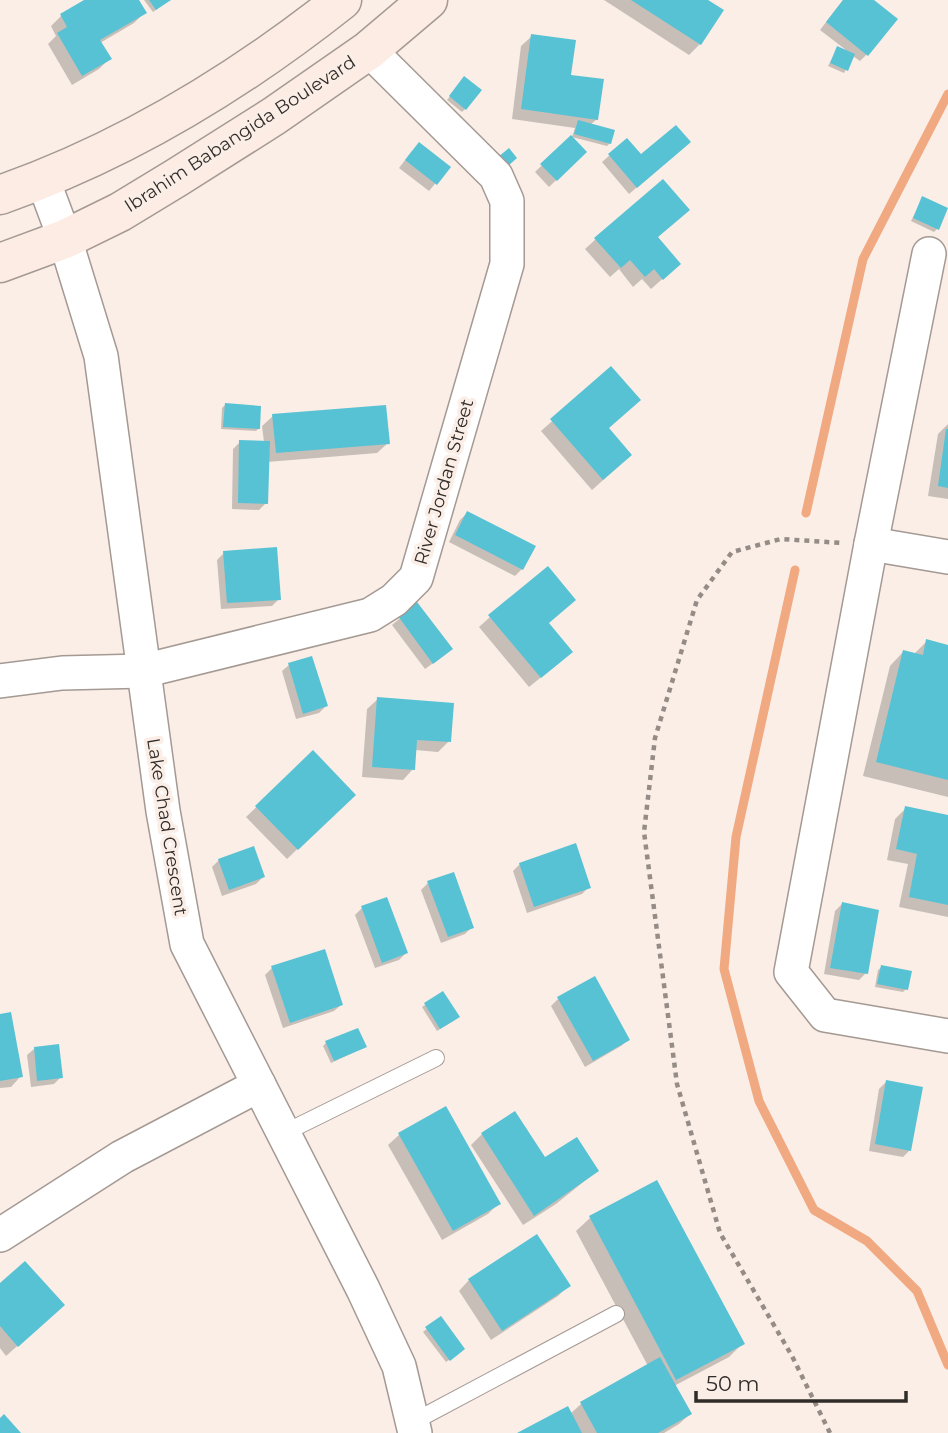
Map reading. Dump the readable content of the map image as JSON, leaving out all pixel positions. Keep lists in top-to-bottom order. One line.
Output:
{"streets":{"street":["Ibrahim Babangida Boulevard","River Jordan Street","Lake Chad Crescent"]},"crossings":[["Ibrahim Babangida Boulevard","River Jordan Street"],["Ibrahim Babangida Boulevard","Lake Chad Crescent"],["River Jordan Street","Lake Chad Crescent"]],"scale_bar":"50 m"}
